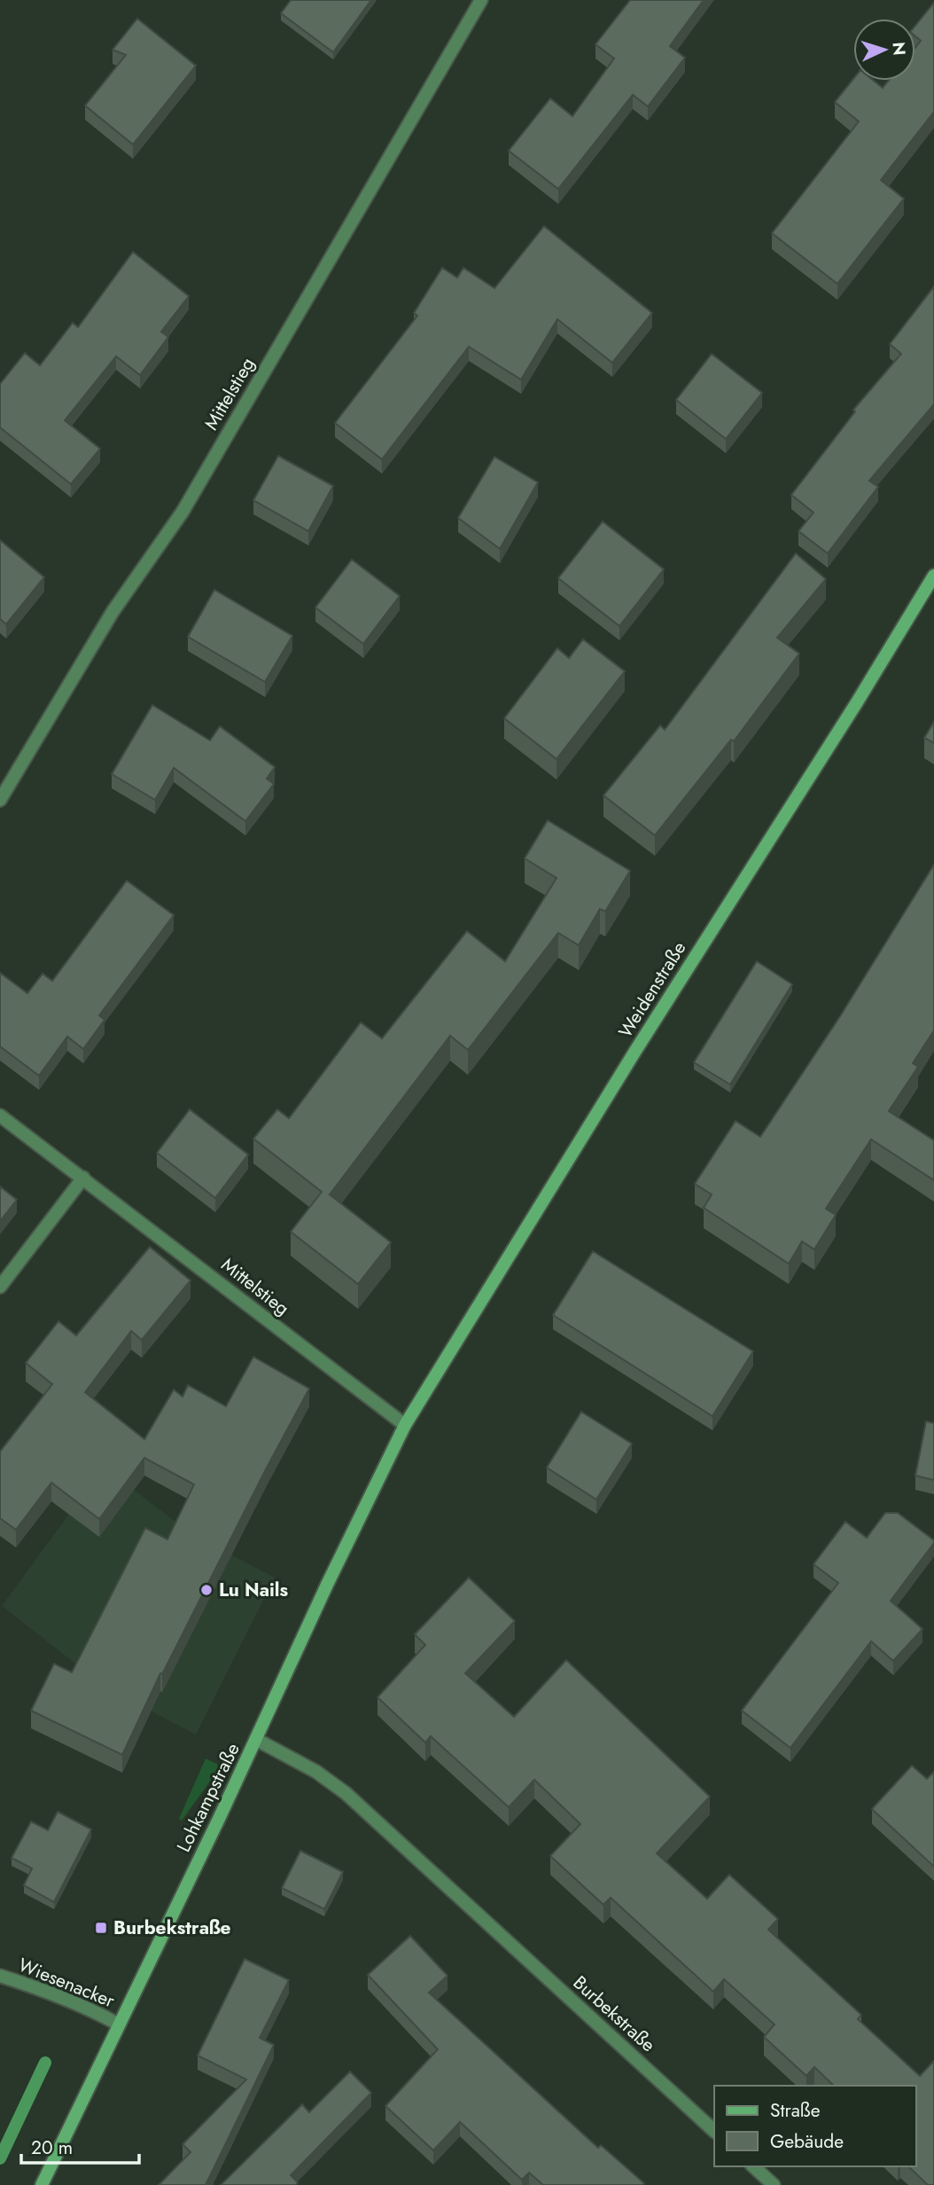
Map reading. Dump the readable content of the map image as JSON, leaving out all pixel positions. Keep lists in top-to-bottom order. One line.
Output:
{"streets":{"street":["Mittelstieg","Weidenstraße","Lohkampstraße","Wiesenacker","Burbekstraße"]},"crossings":[["Mittelstieg","Weidenstraße"],["Mittelstieg","Lohkampstraße"],["Weidenstraße","Lohkampstraße"],["Lohkampstraße","Wiesenacker"],["Lohkampstraße","Burbekstraße"]],"places":{"other":["Lu Nails"],"transit":["Burbekstraße"]},"legend":["Straße","Gebäude"],"scale_bar":"20 m","north":"right"}
